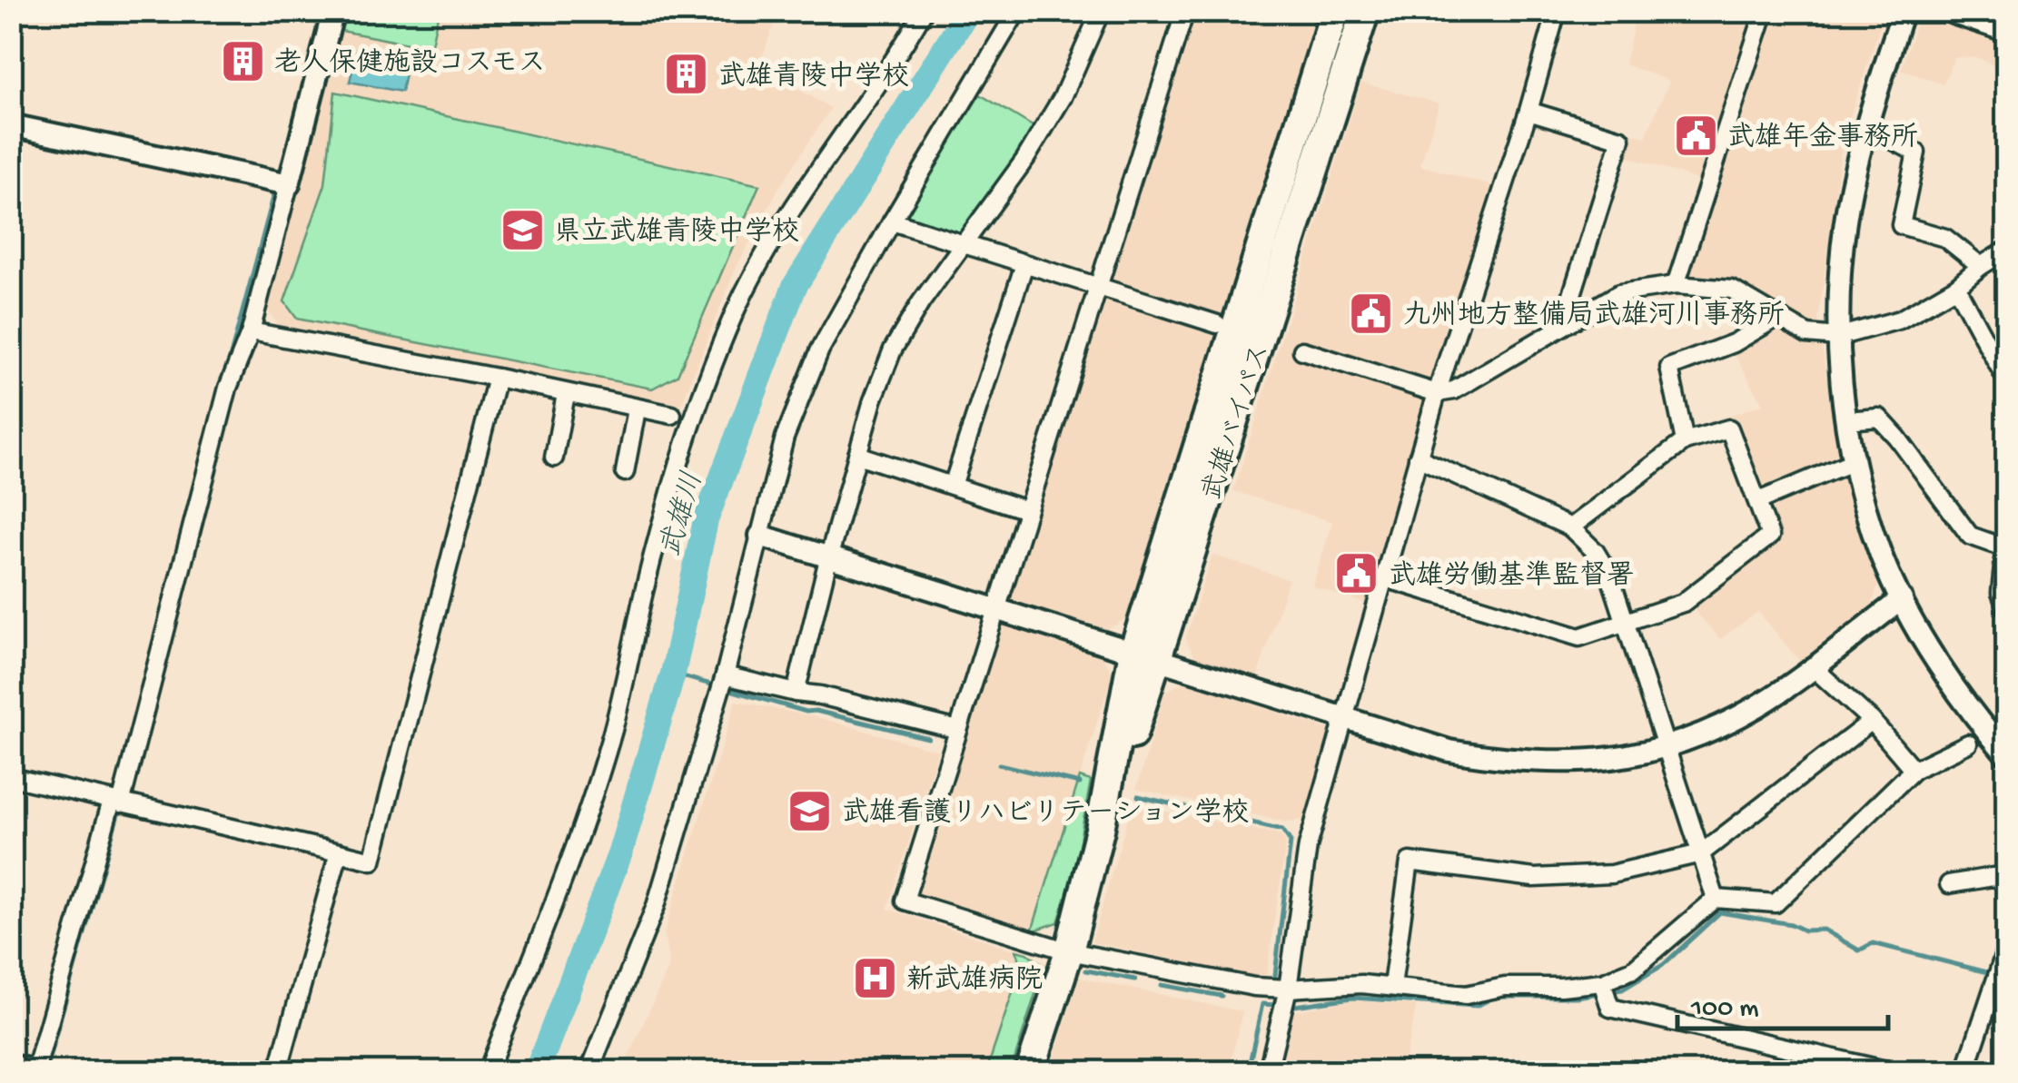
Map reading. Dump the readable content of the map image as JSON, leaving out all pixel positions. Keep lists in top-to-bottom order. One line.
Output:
{"streets":{"highway":["武雄バイパス"]},"water":["武雄川"],"places":{"building":["老人保健施設コスモス","武雄青陵中学校"],"public building":["武雄年金事務所","九州地方整備局武雄河川事務所","武雄労働基準監督署"],"school or university":["県立武雄青陵中学校","武雄看護リハビリテーション学校"],"hospital":["新武雄病院"]},"scale_bar":"100 m"}
